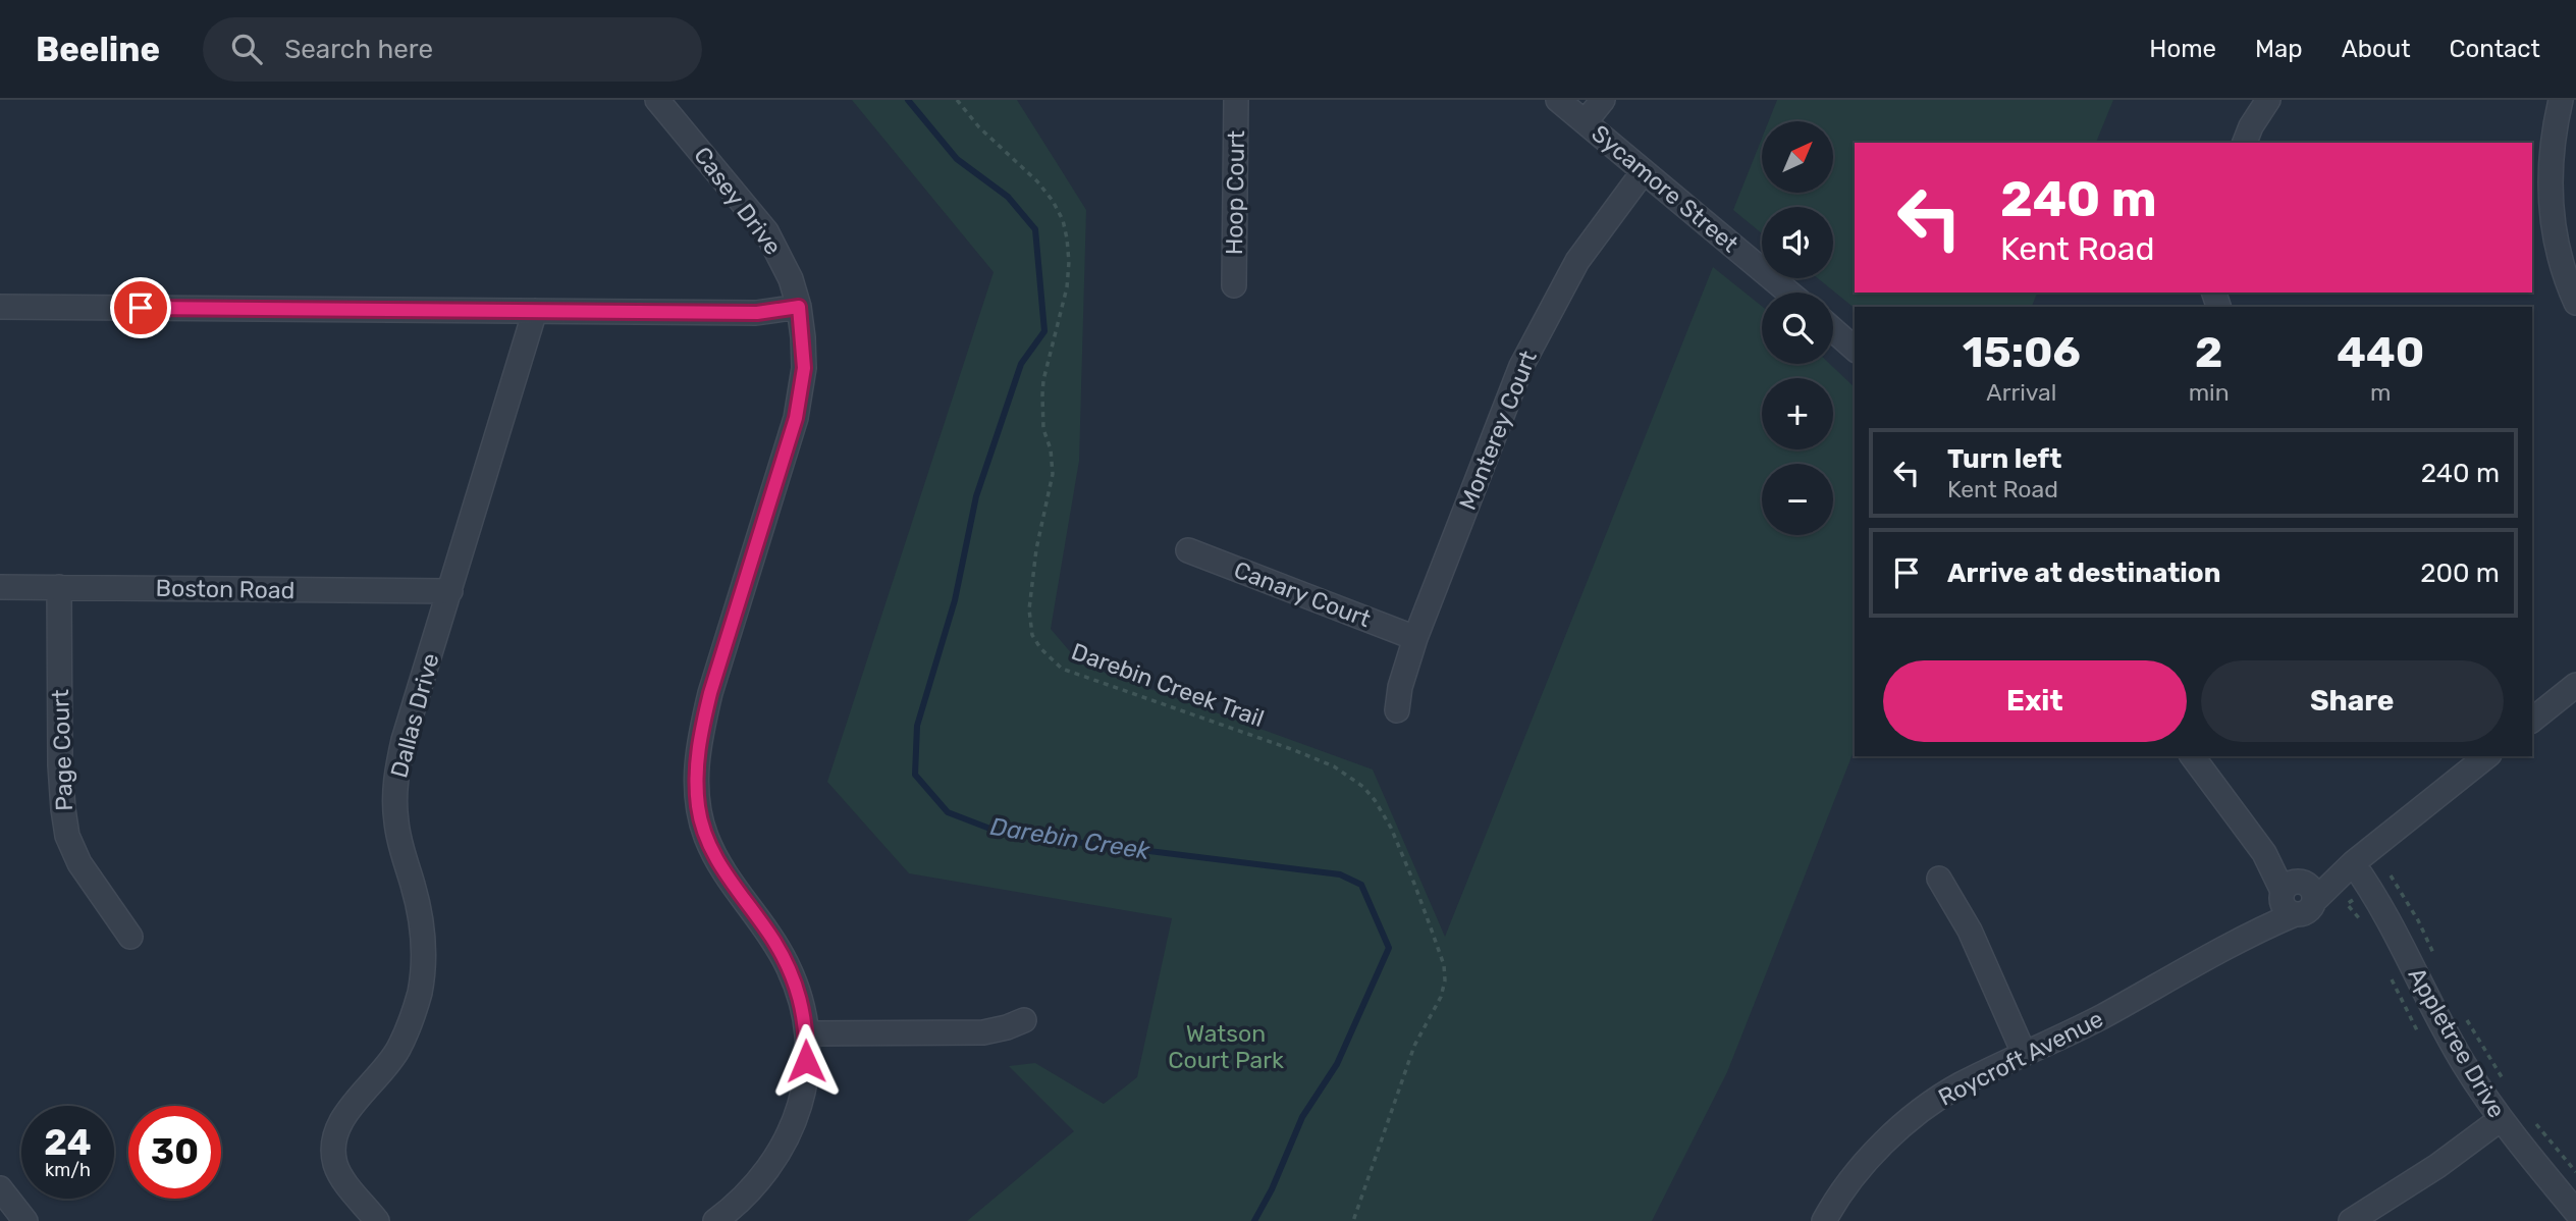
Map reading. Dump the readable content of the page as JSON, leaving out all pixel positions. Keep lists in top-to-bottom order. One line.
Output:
{"streets":{"street":["Sycamore Street","Hoop Court","Casey Drive","Monterey Court","Boston Road","Canary Court","Dallas Drive","Page Court","Appletree Drive","Roycroft Avenue"],"path":["Darebin Creek Trail"]},"crossings":[["Sycamore Street","Monterey Court"],["Monterey Court","Canary Court"],["Boston Road","Dallas Drive"],["Boston Road","Page Court"],["Appletree Drive","Roycroft Avenue"]],"water":["Darebin Creek"],"parks":["Watson Court Park"],"north":"top right","page":{"header":"Beeline","search":"Search here","nav":["Home","Map","About","Contact"],"map_buttons":["+","−"],"turn":["240 m","Kent Road"],"eta":["15:06","Arrival","2","min","440","m"],"list":[{"name":"Turn left","note":"Kent Road","value":"240 m"},{"name":"Arrive at destination","value":"200 m"}],"buttons":["Exit","Share"],"speed":"24 km/h","limit":"30"}}
